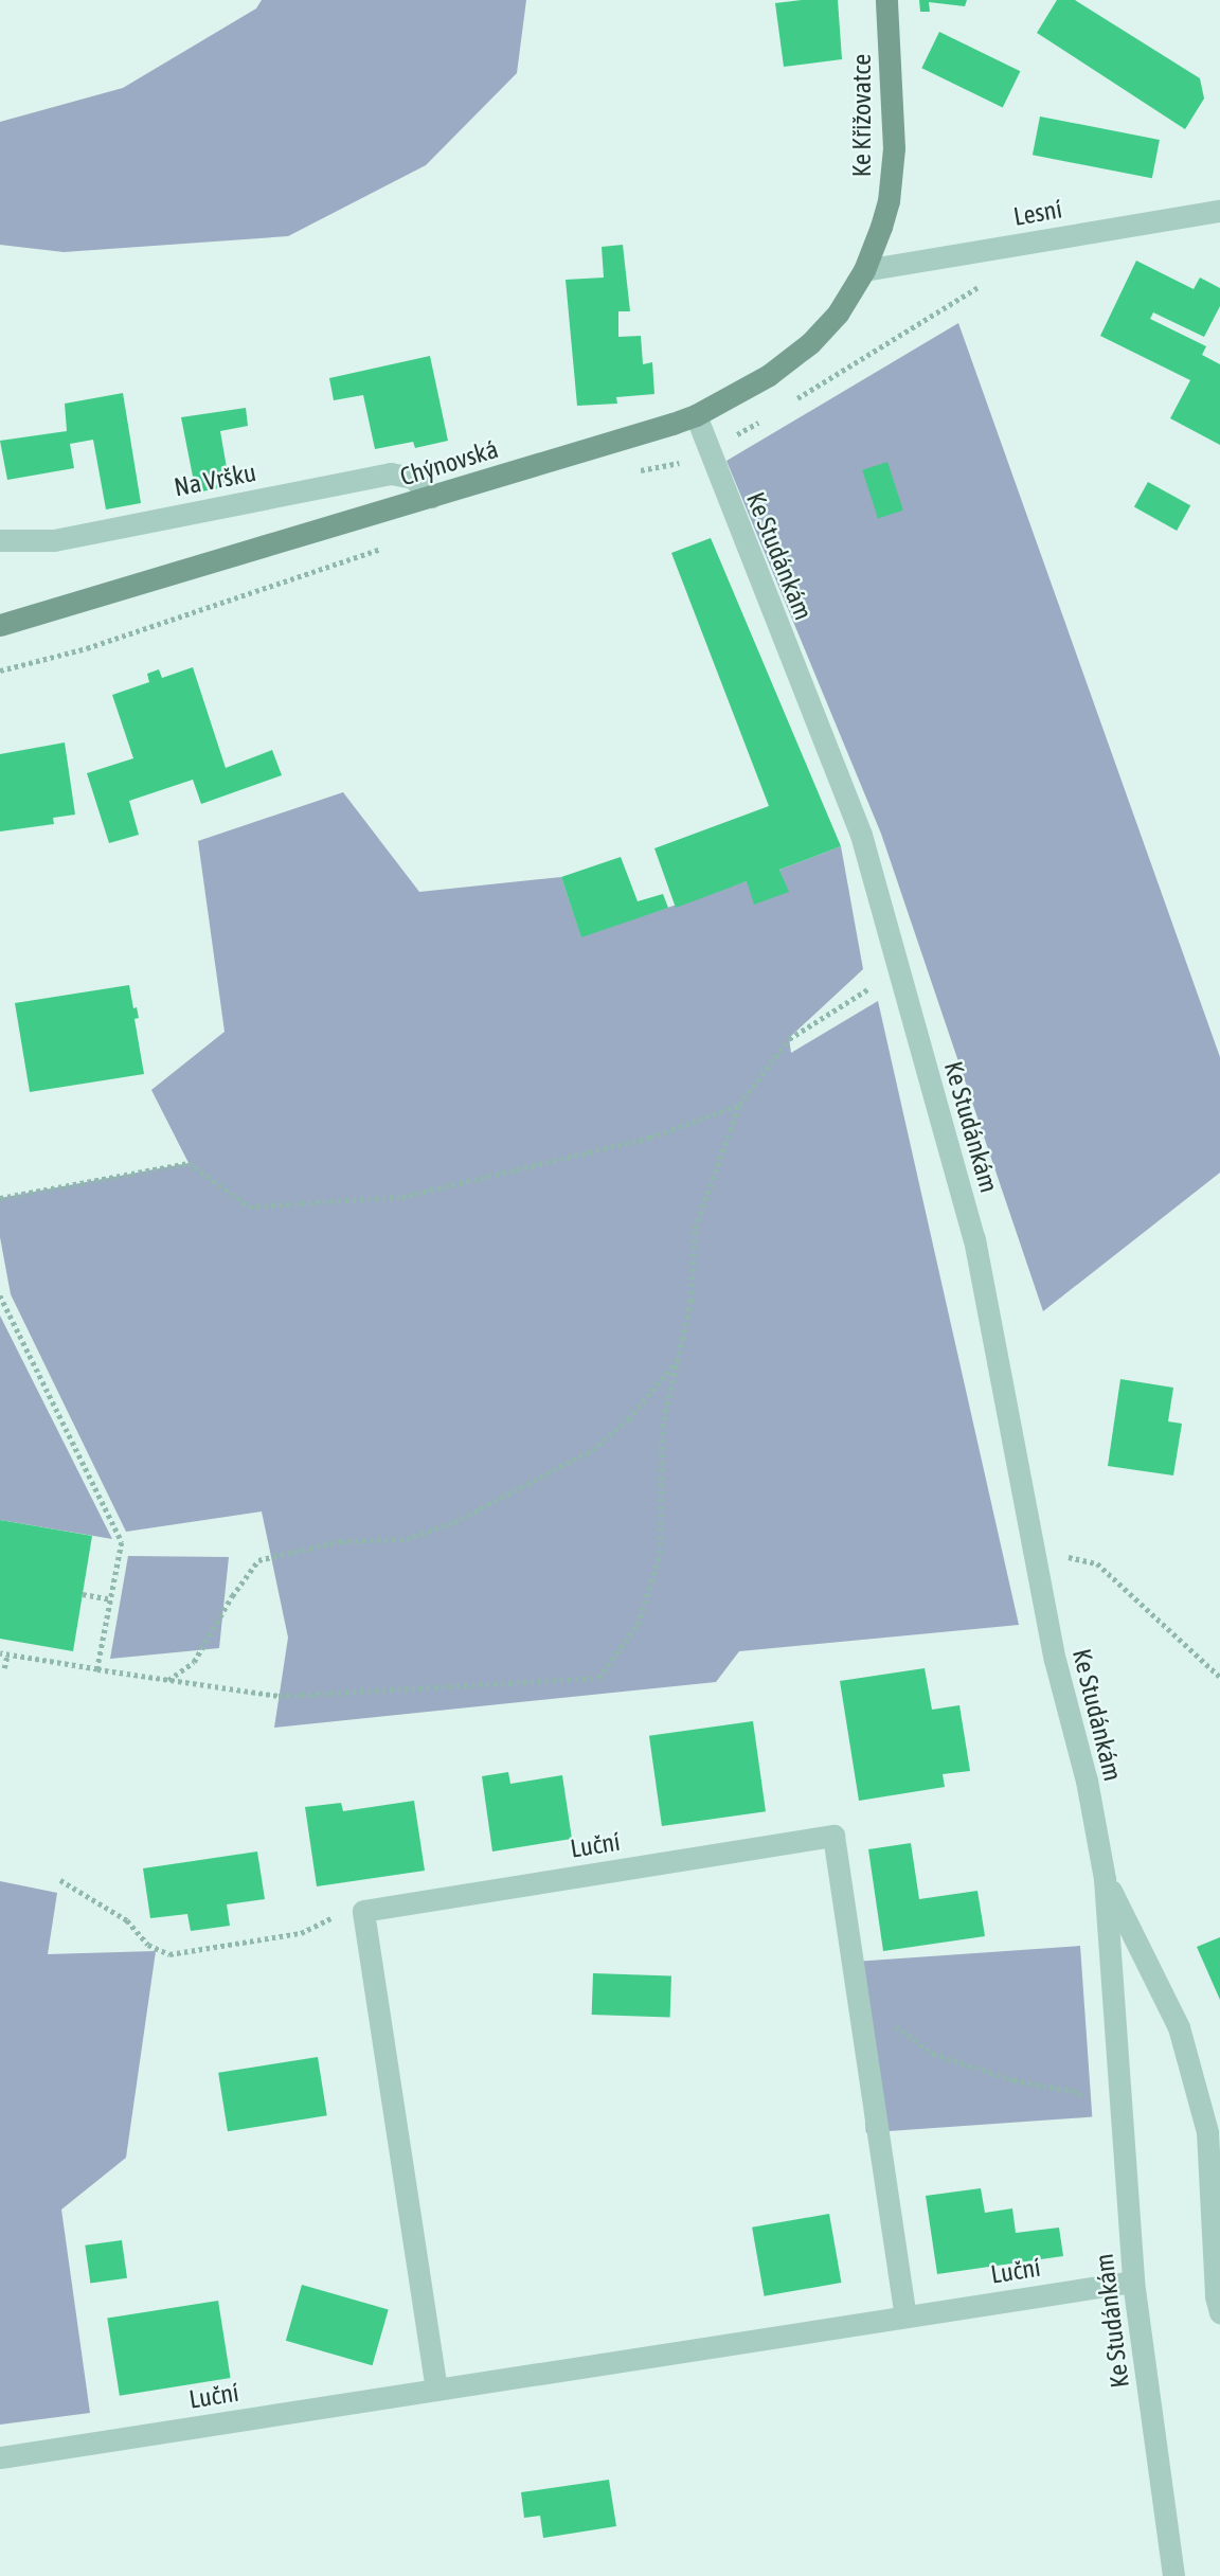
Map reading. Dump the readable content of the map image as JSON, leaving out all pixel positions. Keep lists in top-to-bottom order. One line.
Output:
{"streets":{"street":["Ke Křižovatce","Lesní","Chýnovská","Na Vršku","Ke Studánkám","Luční"]},"crossings":[["Ke Křižovatce","Lesní"],["Ke Křižovatce","Chýnovská"],["Lesní","Chýnovská"],["Chýnovská","Na Vršku"],["Chýnovská","Ke Studánkám"],["Ke Studánkám","Luční"]]}
